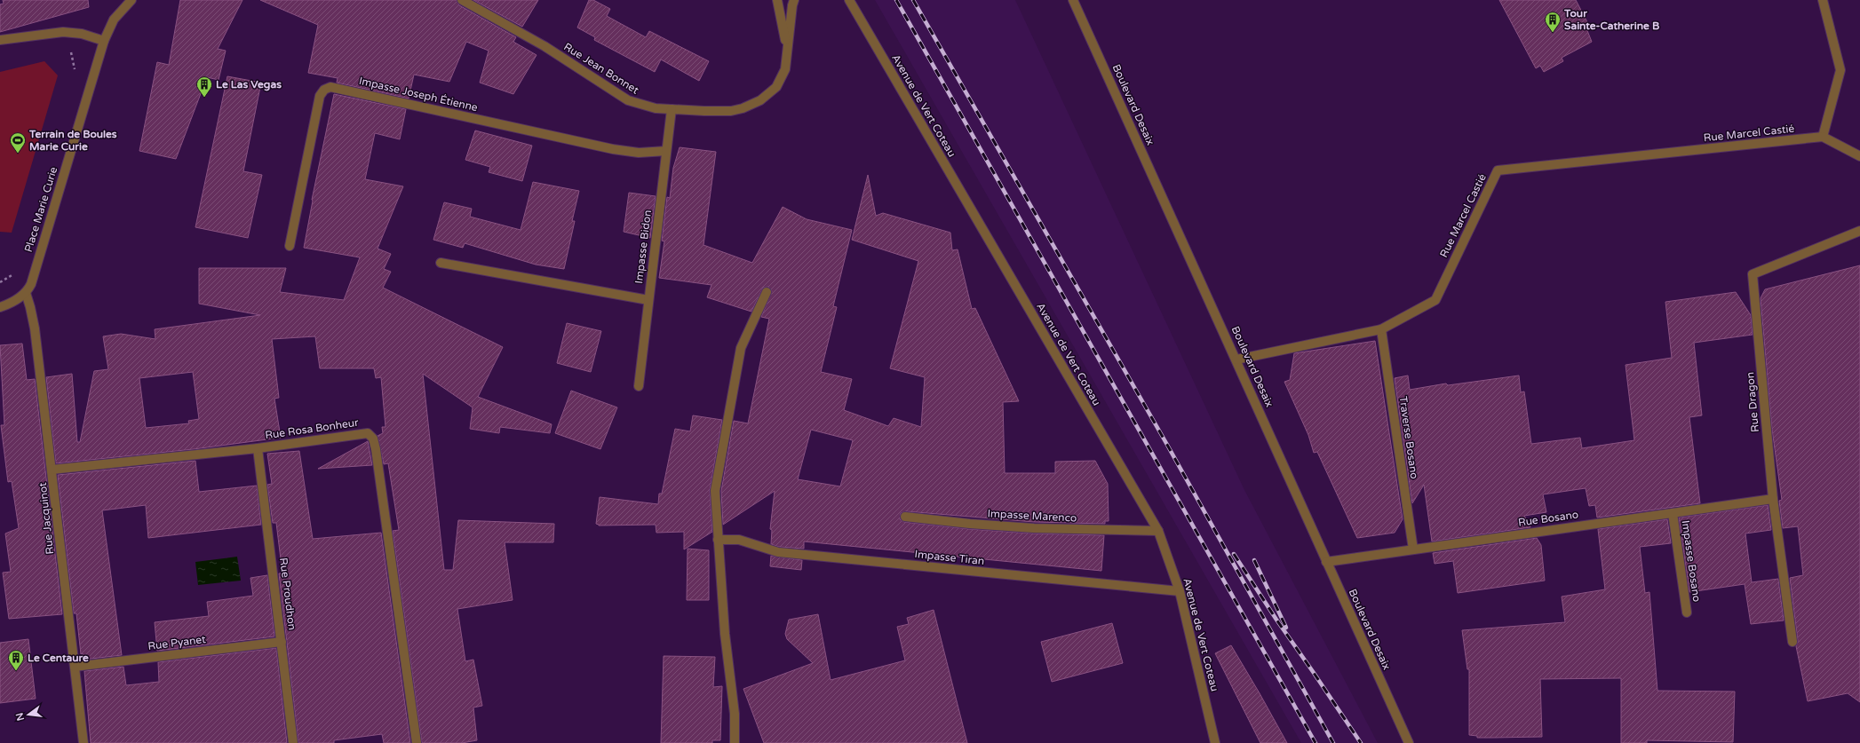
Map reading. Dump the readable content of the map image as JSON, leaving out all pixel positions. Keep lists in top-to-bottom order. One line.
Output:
{"streets":{"street":["Rue Jean Bonnet","Impasse Joseph Étienne","Boulevard Desaix","Avenue de Vert Coteau","Rue Marcel Castié","Place Marie Curie","Impasse Bidon","Rue Dragon","Rue Rosa Bonheur","Traverse Bosano","Impasse Marenco","Rue Jacquinot","Rue Bosano","Impasse Tiran","Impasse Bosano","Rue Proudhon","Rue Pyanet"]},"crossings":[["Rue Jean Bonnet","Impasse Bidon"],["Impasse Joseph Étienne","Impasse Bidon"],["Boulevard Desaix","Rue Marcel Castié"],["Boulevard Desaix","Rue Bosano"],["Avenue de Vert Coteau","Impasse Marenco"],["Avenue de Vert Coteau","Impasse Tiran"],["Rue Marcel Castié","Traverse Bosano"],["Place Marie Curie","Rue Jacquinot"],["Rue Dragon","Rue Bosano"],["Rue Rosa Bonheur","Rue Jacquinot"],["Rue Rosa Bonheur","Rue Proudhon"],["Traverse Bosano","Rue Bosano"],["Rue Jacquinot","Rue Pyanet"],["Rue Bosano","Impasse Bosano"],["Rue Proudhon","Rue Pyanet"]],"places":{"building":["Tour Sainte-Catherine B","Le Las Vegas","Le Centaure"],"sports":["Terrain de Boules Marie Curie"]},"north":"left"}
